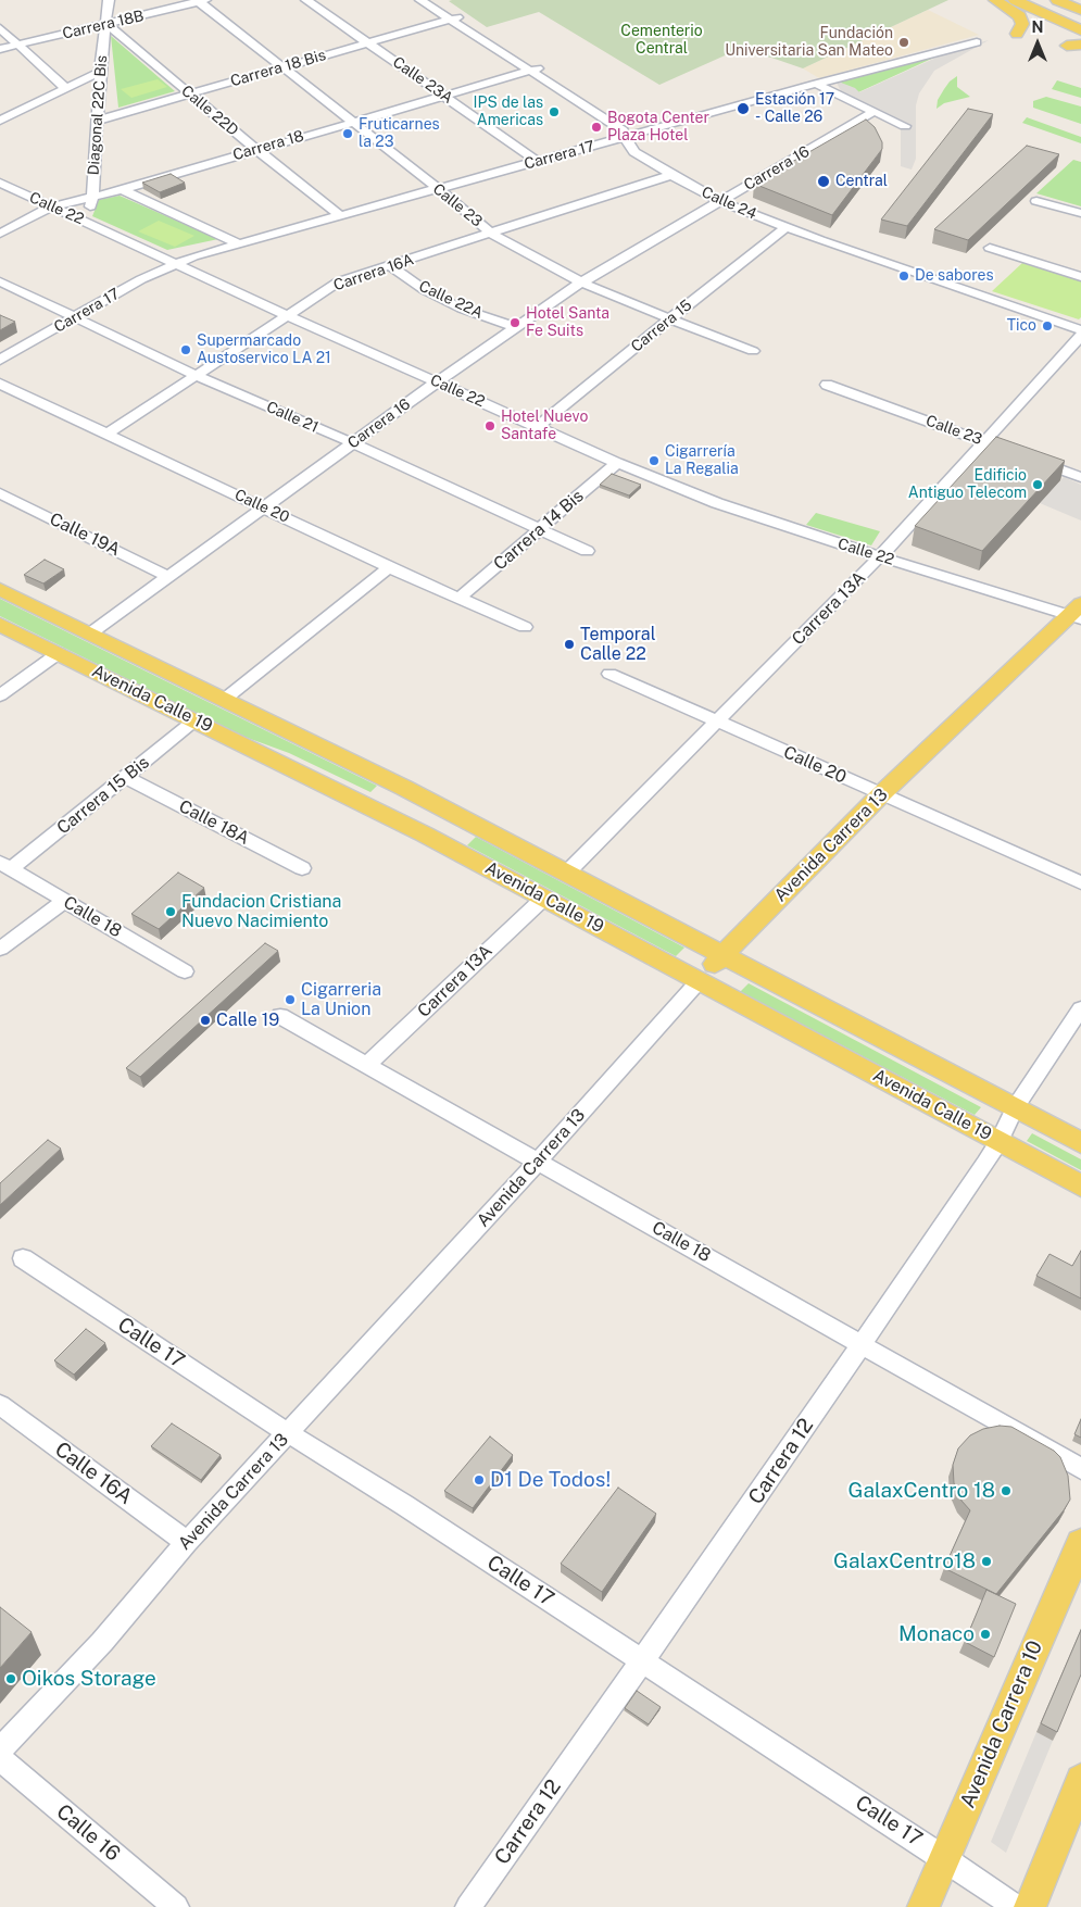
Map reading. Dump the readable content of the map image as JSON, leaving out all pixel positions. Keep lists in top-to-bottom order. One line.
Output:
{"streets":{"main road":["Avenida Calle 19","Avenida Carrera 13","Avenida Carrera 10"],"street":["Carrera 18B","Carrera 18 Bis","Calle 23A","Calle 22D","Diagonal 22C Bis","Carrera 18","Carrera 17","Carrera 16","Calle 24","Calle 23","Calle 22","Carrera 16A","Calle 22A","Carrera 15","Calle 21","Calle 20","Carrera 14 Bis","Calle 19A","Carrera 13A","Carrera 15 Bis","Calle 18A","Calle 18","Calle 17","Carrera 12","Calle 16A","Calle 16"]},"crossings":[["Carrera 18B","Calle 22D"],["Carrera 18B","Diagonal 22C Bis"],["Carrera 18B","Calle 23"],["Carrera 18 Bis","Calle 23A"],["Carrera 18 Bis","Calle 22D"],["Carrera 18 Bis","Diagonal 22C Bis"],["Carrera 18 Bis","Calle 24"],["Carrera 18 Bis","Calle 23"],["Calle 23A","Carrera 18"],["Calle 23A","Carrera 17"],["Calle 22D","Diagonal 22C Bis"],["Calle 22D","Carrera 18"],["Calle 22D","Carrera 17"],["Diagonal 22C Bis","Carrera 18"],["Diagonal 22C Bis","Calle 22"],["Carrera 18","Calle 24"],["Carrera 18","Calle 23"],["Carrera 18","Calle 22"],["Carrera 17","Calle 24"],["Carrera 17","Calle 23"],["Carrera 17","Calle 22"],["Carrera 17","Calle 21"],["Carrera 16","Calle 24"],["Carrera 16","Calle 23"],["Carrera 16","Calle 22"],["Carrera 16","Calle 22A"],["Carrera 16","Calle 21"],["Carrera 16","Calle 20"],["Carrera 16","Calle 19A"],["Carrera 16","Avenida Calle 19"],["Calle 24","Carrera 16A"],["Calle 24","Carrera 15"],["Calle 23","Carrera 16A"],["Calle 23","Carrera 15"],["Calle 23","Carrera 13A"],["Calle 22","Carrera 16A"],["Calle 22","Carrera 15"],["Calle 22","Carrera 14 Bis"],["Calle 22","Carrera 13A"],["Calle 22","Avenida Carrera 13"],["Carrera 16A","Calle 22A"],["Carrera 16A","Calle 21"],["Carrera 16A","Calle 20"],["Calle 21","Carrera 14 Bis"],["Calle 20","Carrera 14 Bis"],["Calle 20","Carrera 13A"],["Calle 20","Avenida Carrera 13"],["Carrera 13A","Avenida Calle 19"],["Carrera 13A","Calle 18"],["Avenida Calle 19","Carrera 15 Bis"],["Avenida Calle 19","Avenida Carrera 13"],["Avenida Calle 19","Carrera 12"],["Carrera 15 Bis","Calle 18A"],["Carrera 15 Bis","Calle 18"],["Avenida Carrera 13","Calle 18"],["Avenida Carrera 13","Calle 17"],["Avenida Carrera 13","Calle 16A"],["Calle 18","Carrera 12"],["Calle 17","Carrera 12"],["Calle 17","Avenida Carrera 10"]],"parks":["Cementerio Central"],"places":["Fundación Universitaria San Mateo","Estación 17 - Calle 26","IPS de las Americas","Bogota Center Plaza Hotel","Fruticarnes la 23","Central","De sabores","Hotel Santa Fe Suits","Tico","Supermarcado Austoservico LA 21","Hotel Nuevo Santafe","Cigarrería La Regalia","Edificio Antiguo Telecom","Temporal Calle 22","Fundacion Cristiana Nuevo Nacimiento","Cigarreria La Union","Calle 19","D1 De Todos!","GalaxCentro 18","GalaxCentro18","Monaco","Oikos Storage"],"north":"top"}
